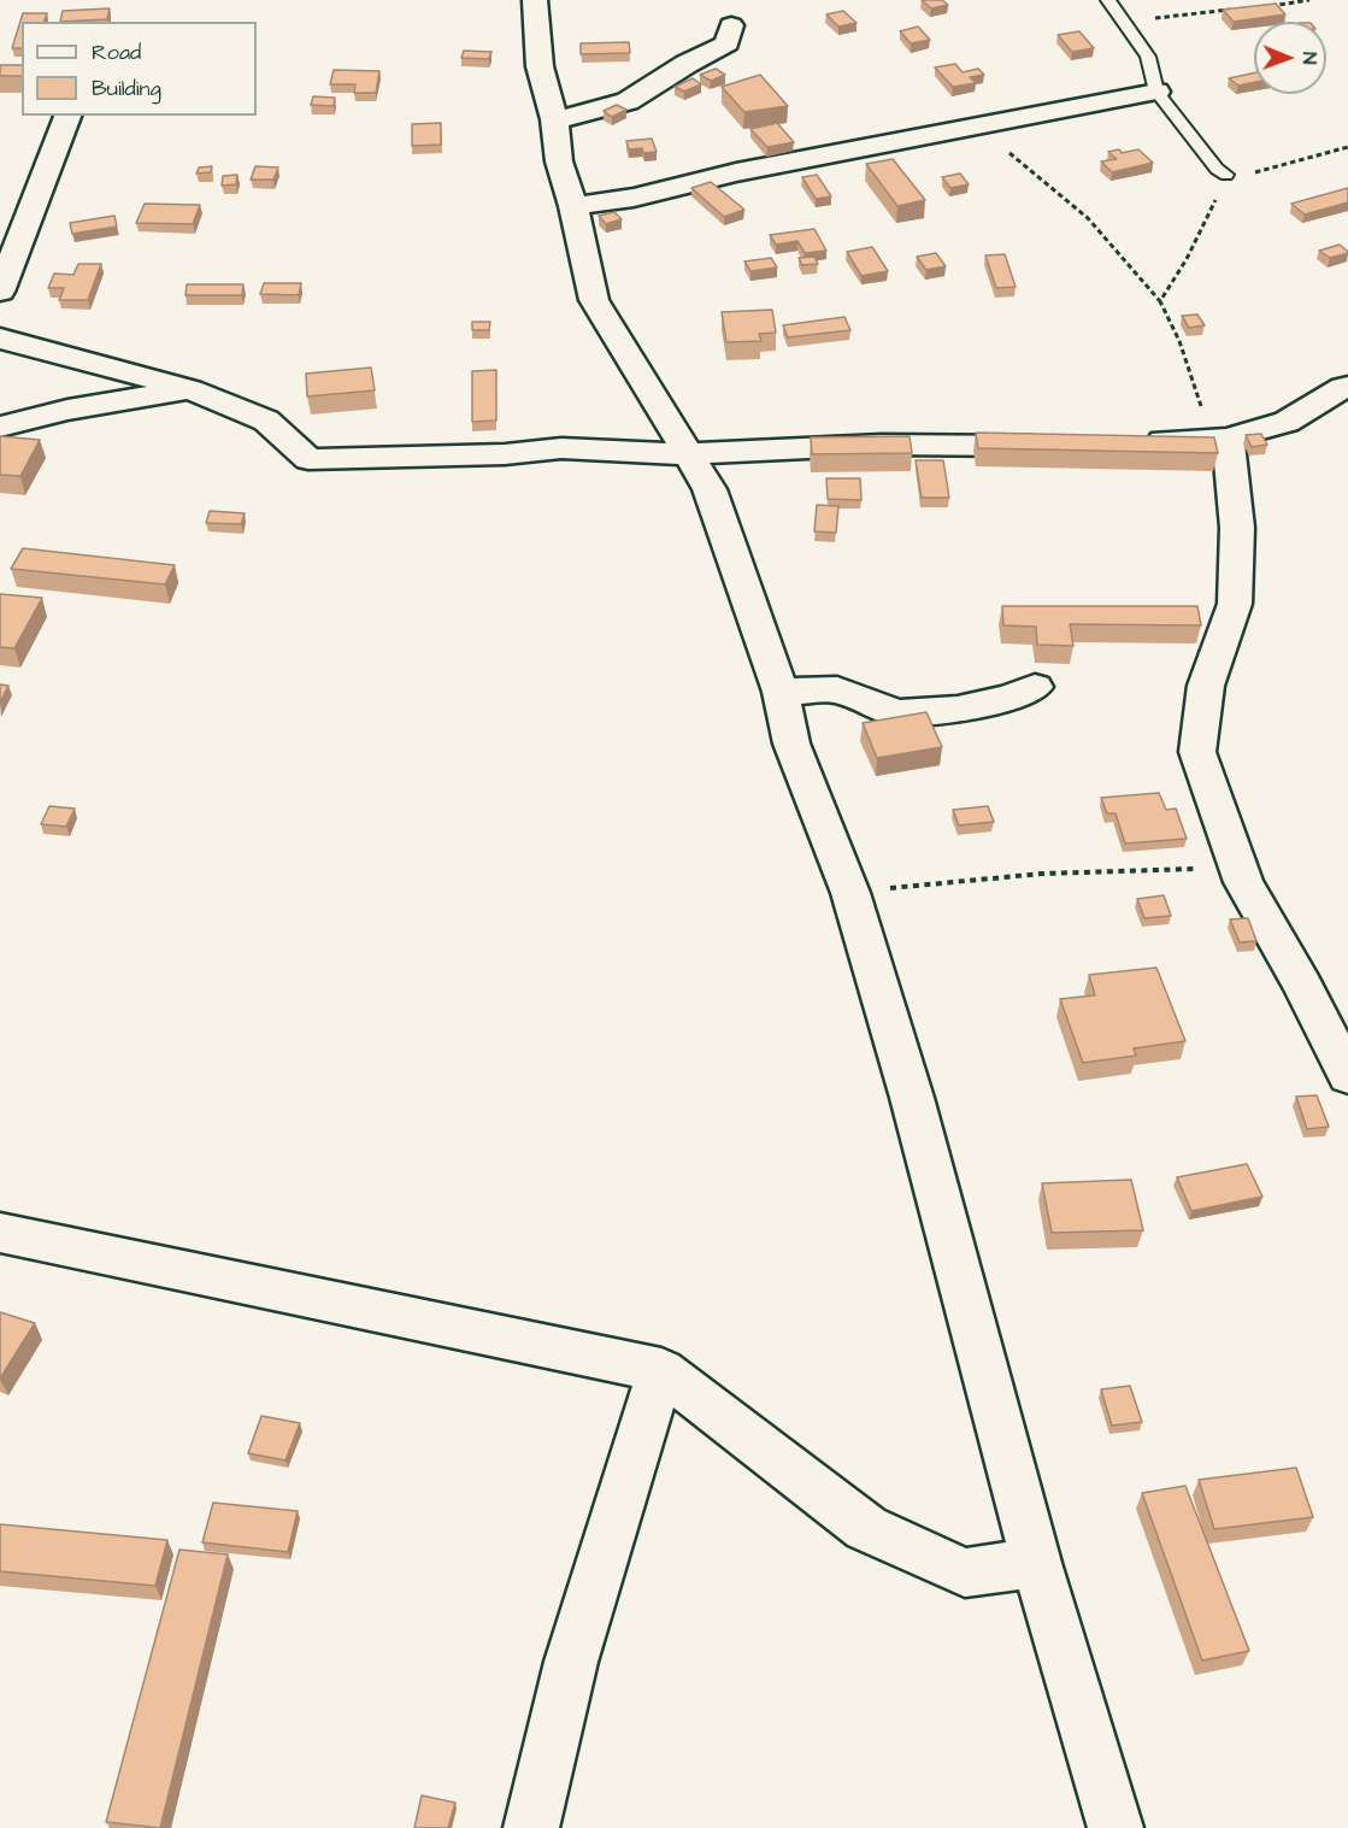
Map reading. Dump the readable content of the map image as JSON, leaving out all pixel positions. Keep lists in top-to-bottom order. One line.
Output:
{"legend":["Road","Building"],"north":"right"}
